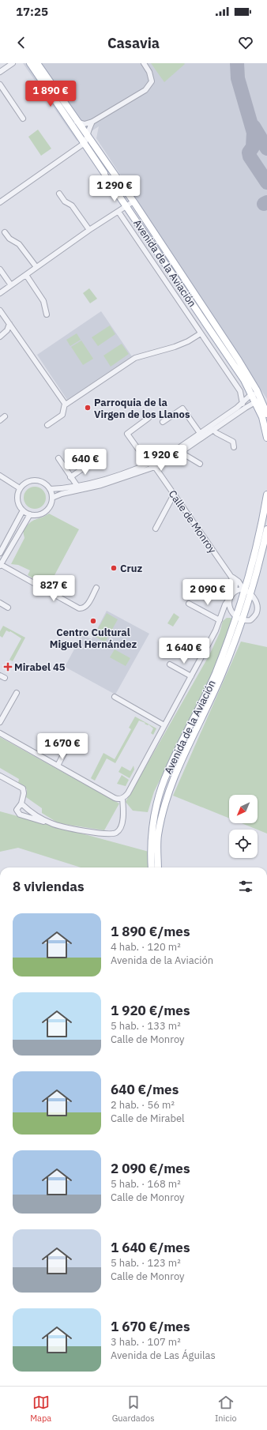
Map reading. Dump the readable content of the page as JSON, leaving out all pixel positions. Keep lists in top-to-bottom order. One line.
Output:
{"streets":{"main road":["Avenida de la Aviación"],"street":["Calle de Monroy"]},"crossings":[["Avenida de la Aviación","Calle de Monroy"]],"places":{"other":["Parroquia de la Virgen de los Llanos","Cruz","Centro Cultural Miguel Hernández"],"health":["Mirabel 45"]},"north":"bottom left","page":{"status":"17:25","header":"Casavia","price":["1 890 €","1 290 €","1 920 €","640 €","827 €","2 090 €","1 640 €","1 670 €"],"heading":"8 viviendas","list":[{"name":"1 890 €/mes","note":"4 hab. · 120 m² · Avenida de la Aviación"},{"name":"1 920 €/mes","note":"5 hab. · 133 m² · Calle de Monroy"},{"name":"640 €/mes","note":"2 hab. · 56 m² · Calle de Mirabel"},{"name":"2 090 €/mes","note":"5 hab. · 168 m² · Calle de Monroy"},{"name":"1 640 €/mes","note":"5 hab. · 123 m² · Calle de Monroy"},{"name":"1 670 €/mes","note":"3 hab. · 107 m² · Avenida de Las Águilas"}],"tabs":["Mapa","Guardados","Inicio"]}}
